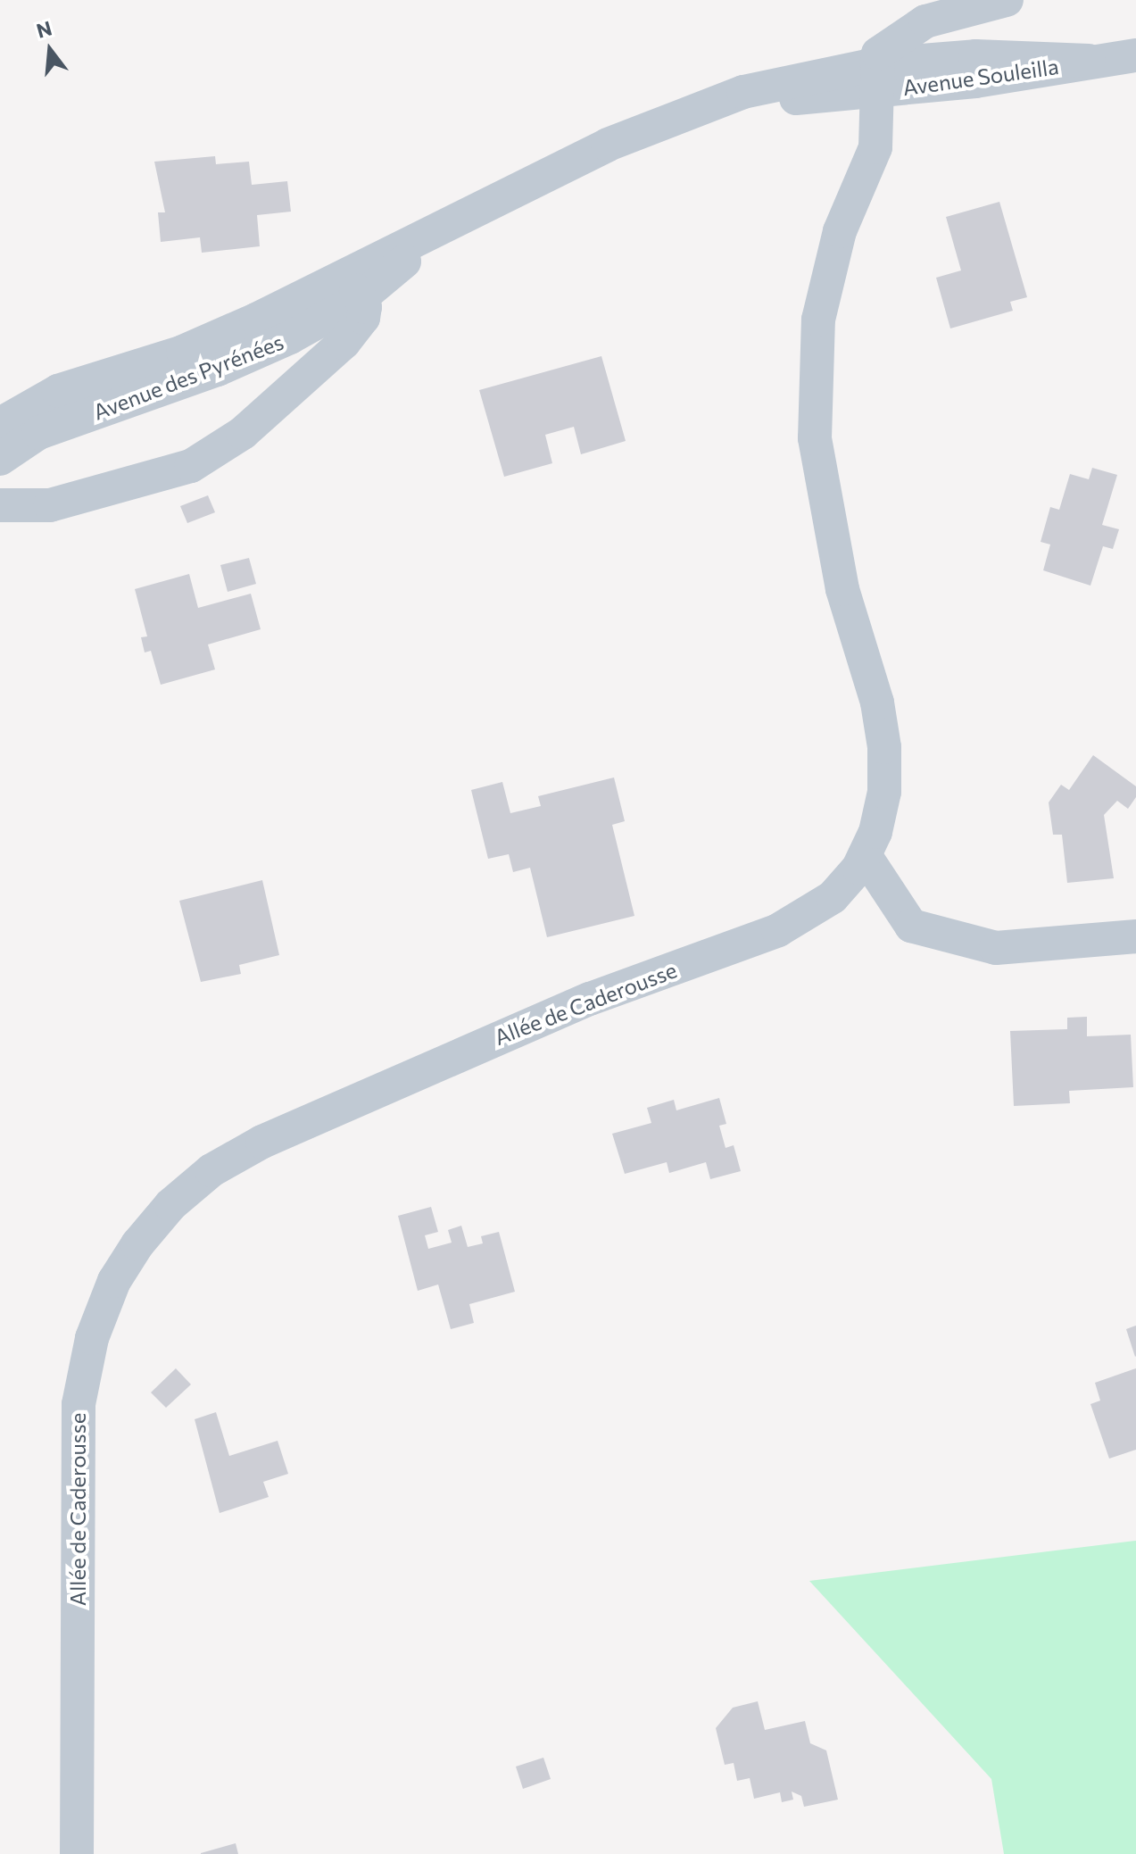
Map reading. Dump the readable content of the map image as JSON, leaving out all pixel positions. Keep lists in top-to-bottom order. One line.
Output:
{"streets":{"street":["Avenue Souleilla","Avenue des Pyrénées","Allée de Caderousse"]},"crossings":[["Avenue Souleilla","Avenue des Pyrénées"],["Avenue Souleilla","Allée de Caderousse"],["Avenue des Pyrénées","Allée de Caderousse"]],"north":"top"}
